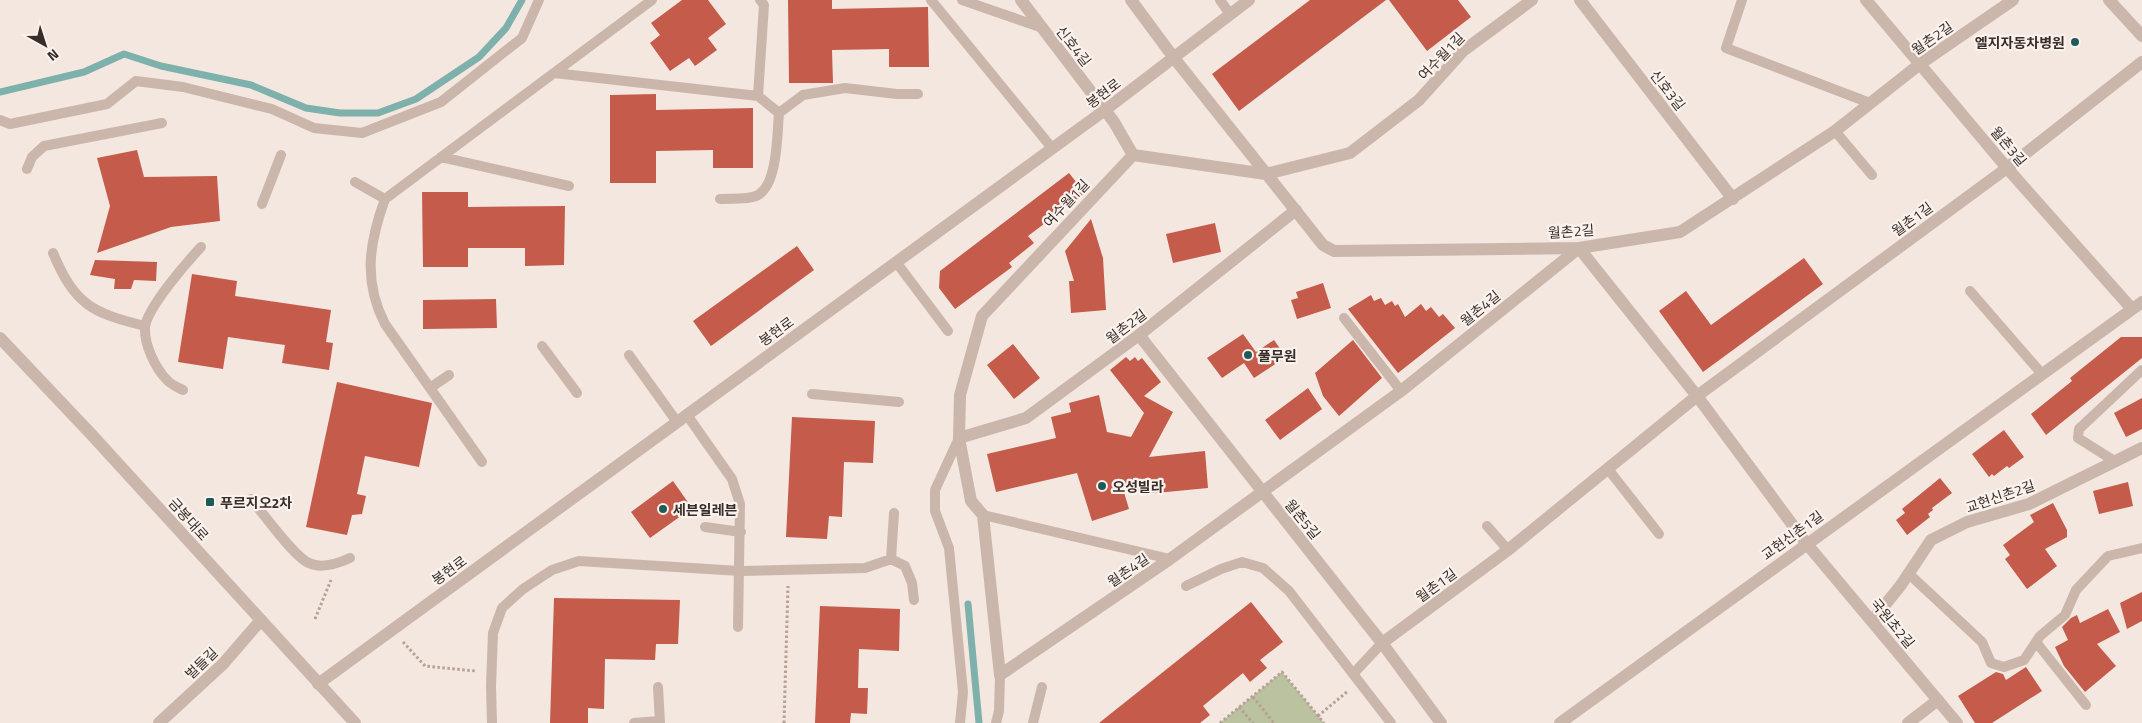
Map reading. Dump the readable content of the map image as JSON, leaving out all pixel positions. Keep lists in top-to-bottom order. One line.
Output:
{"streets":{"street":["월촌2길","신호4길","여수월1길","신호3길","봉현로","월촌3길","월촌1길","월촌4길","교현신촌2길","금봉대로","월촌5길","교현신촌1길","국원초2길","벌들길"]},"crossings":[["월촌2길","여수월1길"],["월촌2길","신호3길"],["월촌2길","봉현로"],["월촌2길","월촌3길"],["월촌2길","월촌4길"],["월촌2길","월촌5길"],["신호4길","여수월1길"],["신호4길","봉현로"],["봉현로","금봉대로"],["월촌3길","월촌1길"],["월촌3길","교현신촌1길"],["월촌1길","월촌5길"],["월촌4길","월촌5길"],["교현신촌2길","국원초2길"],["금봉대로","벌들길"],["교현신촌1길","국원초2길"]],"places":{"other":["엘지자동차병원","풀무원","오성빌라","세븐일레븐"],"transit":["푸르지오2차"]},"north":"bottom right"}
